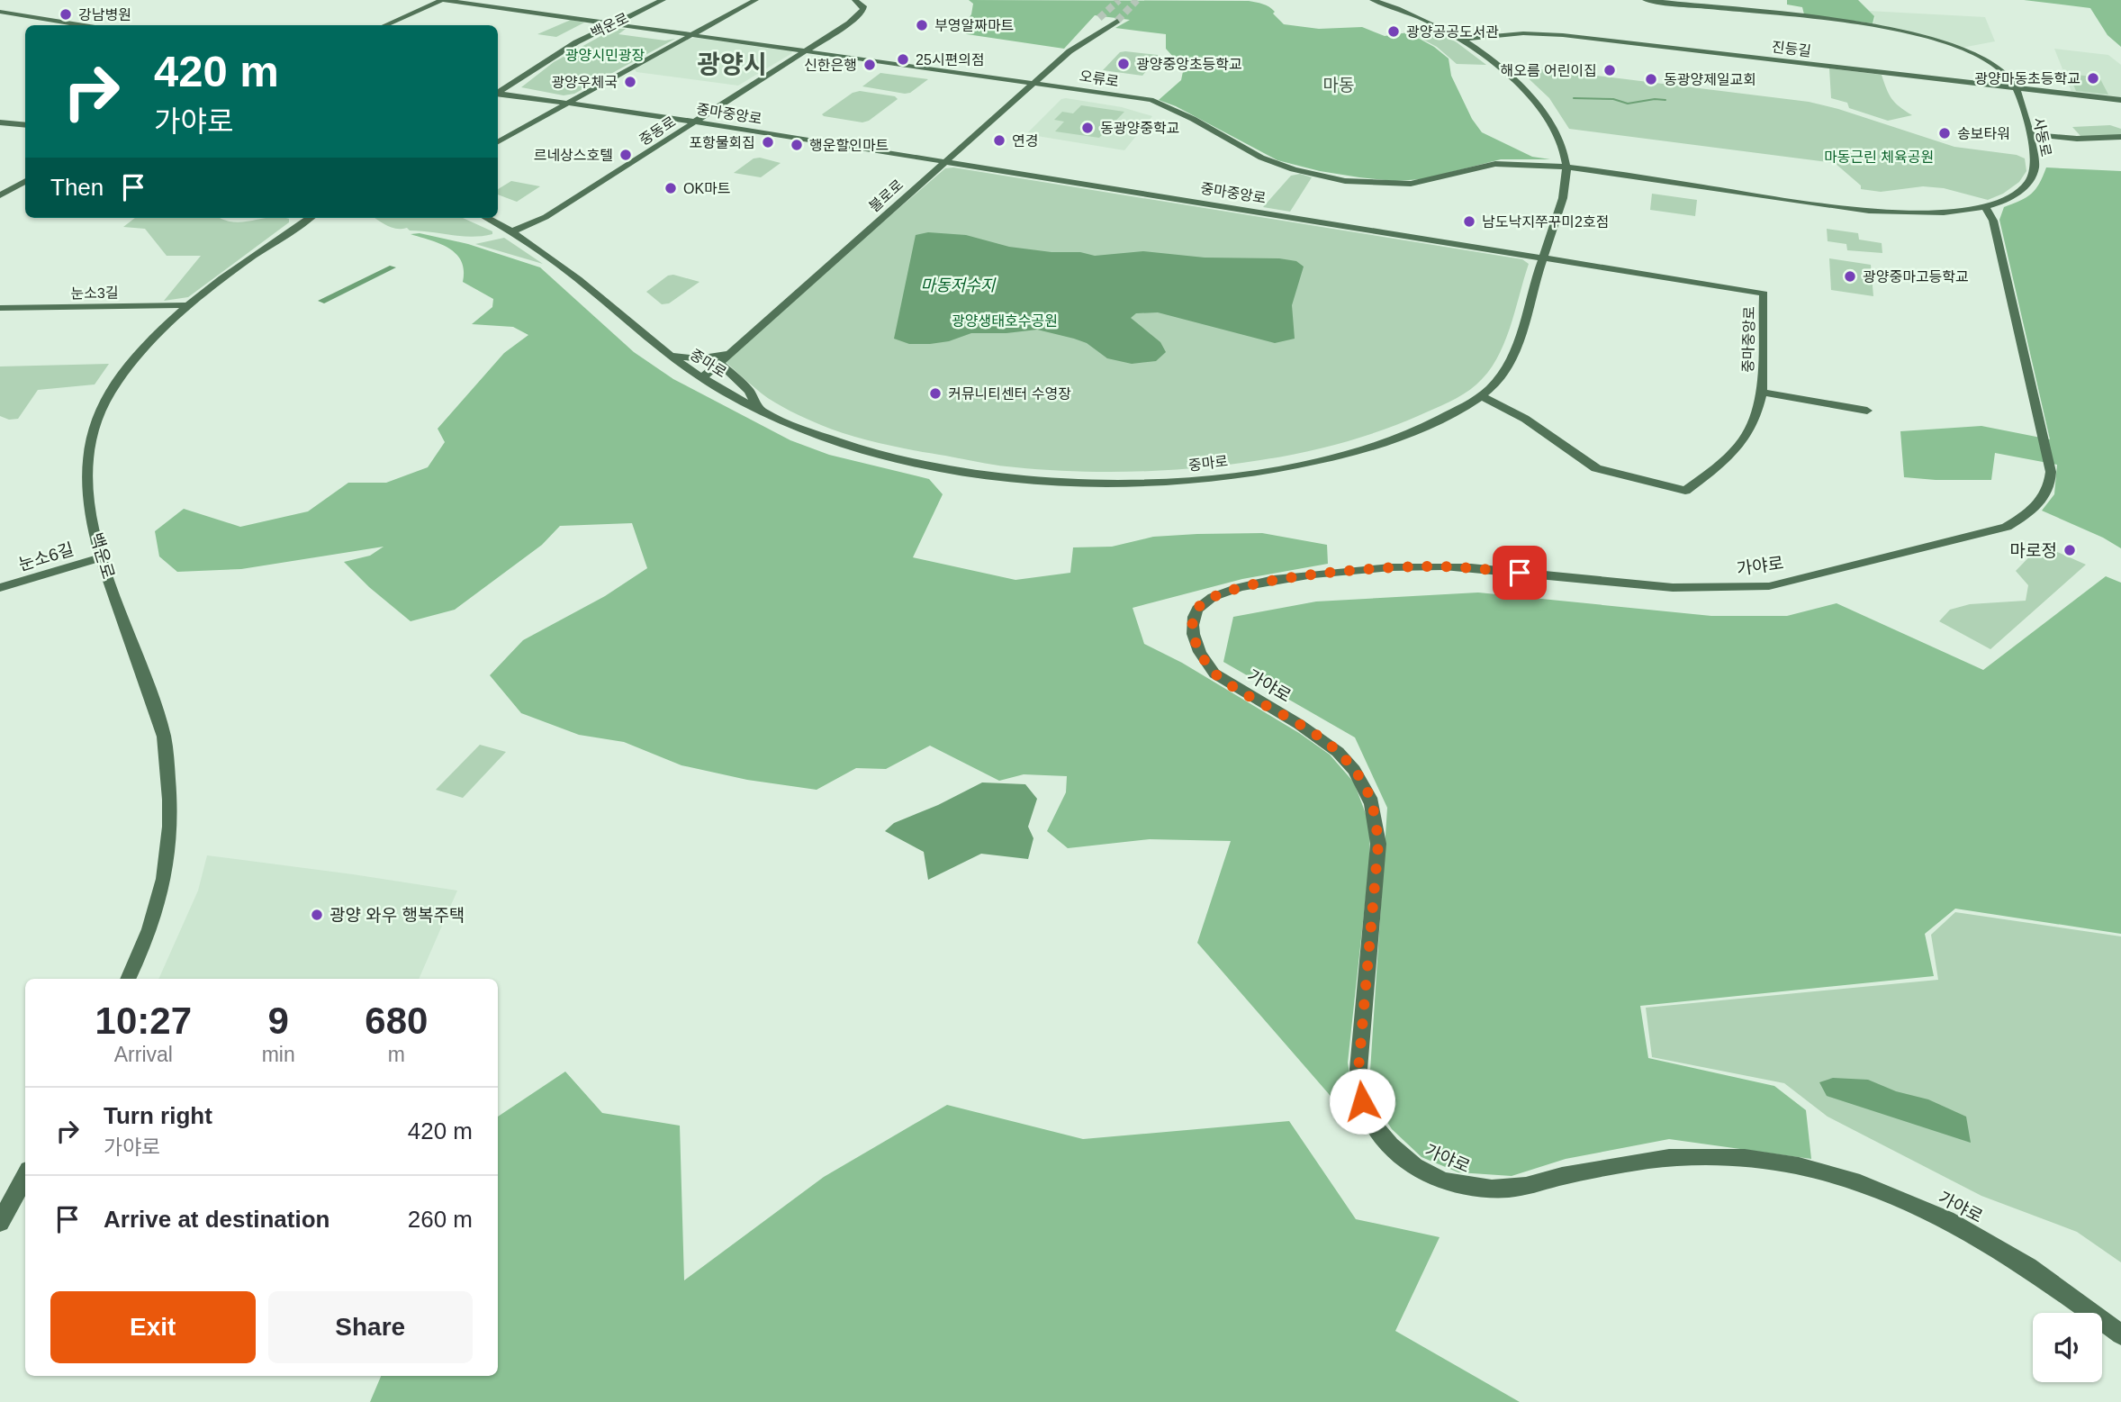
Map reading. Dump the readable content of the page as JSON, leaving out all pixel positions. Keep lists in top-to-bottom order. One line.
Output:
{"streets":{"street":["백운로","진등길","오류로","중마중앙로","중동로","사동로","불로로","눈소3길","중마로","눈소6길","가야로"]},"crossings":[["백운로","오류로"],["백운로","눈소3길"],["백운로","눈소6길"],["진등길","사동로"],["진등길","중마로"],["오류로","중동로"],["오류로","사동로"],["오류로","불로로"],["오류로","중마로"],["중마중앙로","중동로"],["중마중앙로","불로로"],["중마중앙로","중마로"],["중동로","중마로"],["사동로","중마로"],["사동로","가야로"],["불로로","중마로"]],"districts":["광양시","마동"],"water":["마동저수지"],"parks":["광양시민광장","마동근린 체육공원","광양생태호수공원"],"places":["강남병원","부영알짜마트","광양공공도서관","25시편의점","광양중앙초등학교","신한은행","해오름 어린이집","광양마동초등학교","동광양제일교회","광양우체국","동광양중학교","송보타워","연경","포항물회집","행운할인마트","르네상스호텔","OK마트","남도낙지쭈꾸미2호점","광양중마고등학교","커뮤니티센터 수영장","마로정","광양 와우 행복주택"],"page":{"turn":["420 m","가야로"],"then":"Then","eta":["10:27","Arrival","9","min","680","m"],"list":[{"name":"Turn right","note":"가야로","value":"420 m"},{"name":"Arrive at destination","value":"260 m"}],"buttons":["Exit","Share"]}}
